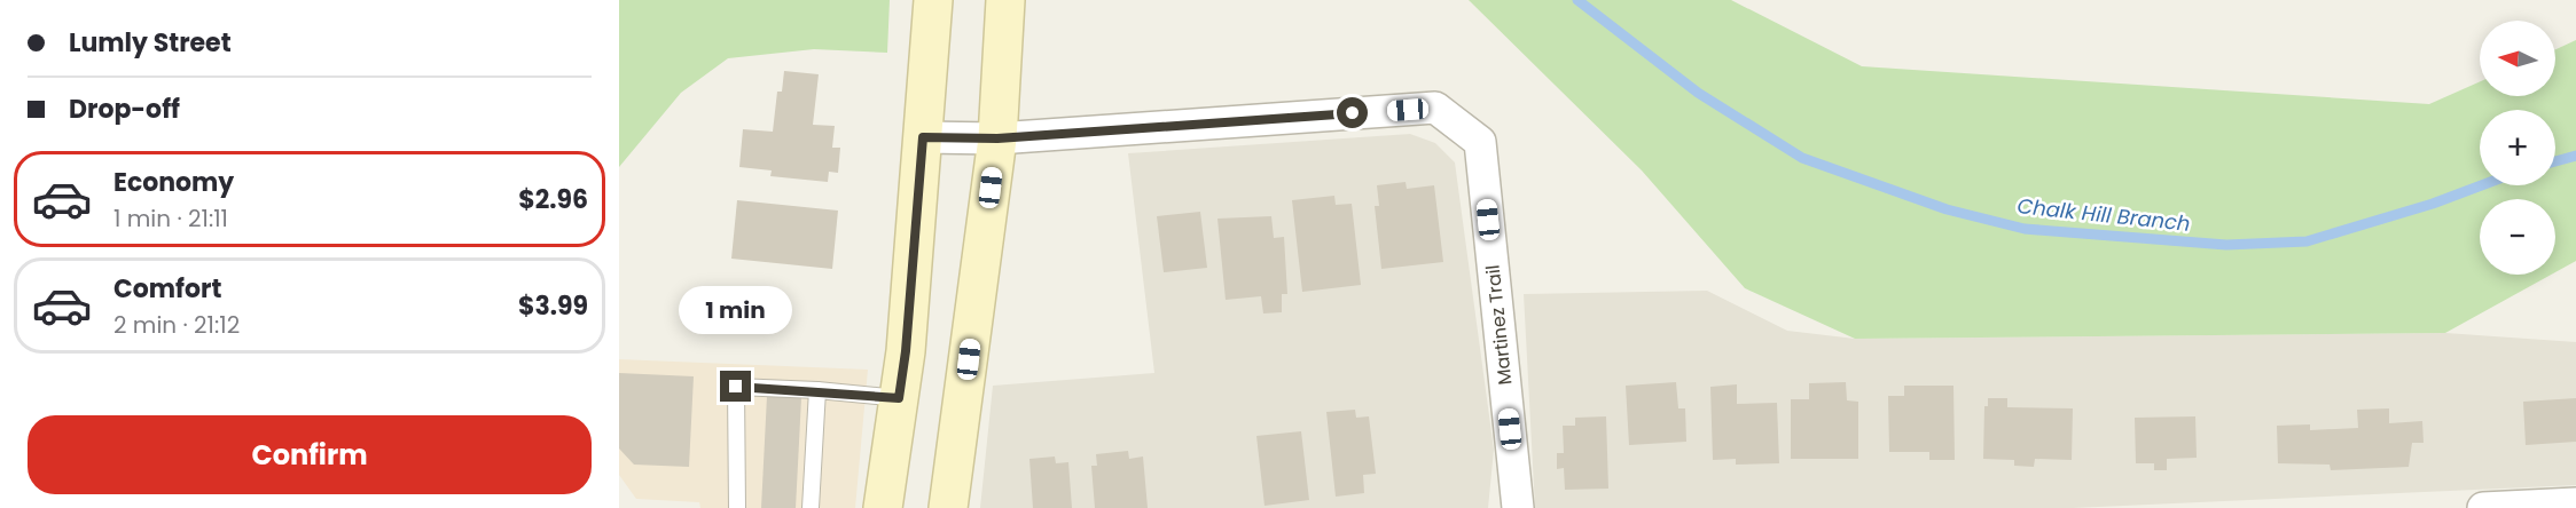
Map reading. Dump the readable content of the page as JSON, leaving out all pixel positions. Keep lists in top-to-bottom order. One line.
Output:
{"streets":{"street":["Martinez Trail"]},"water":["Chalk Hill Branch"],"north":"left","page":{"banner":["Lumly Street","Drop-off"],"map_buttons":["+","−"],"list":[{"name":"Economy","note":"1 min · 21:11","value":"$2.96"},{"name":"Comfort","note":"2 min · 21:12","value":"$3.99"}],"bubble":"1 min","buttons":"Confirm"}}
